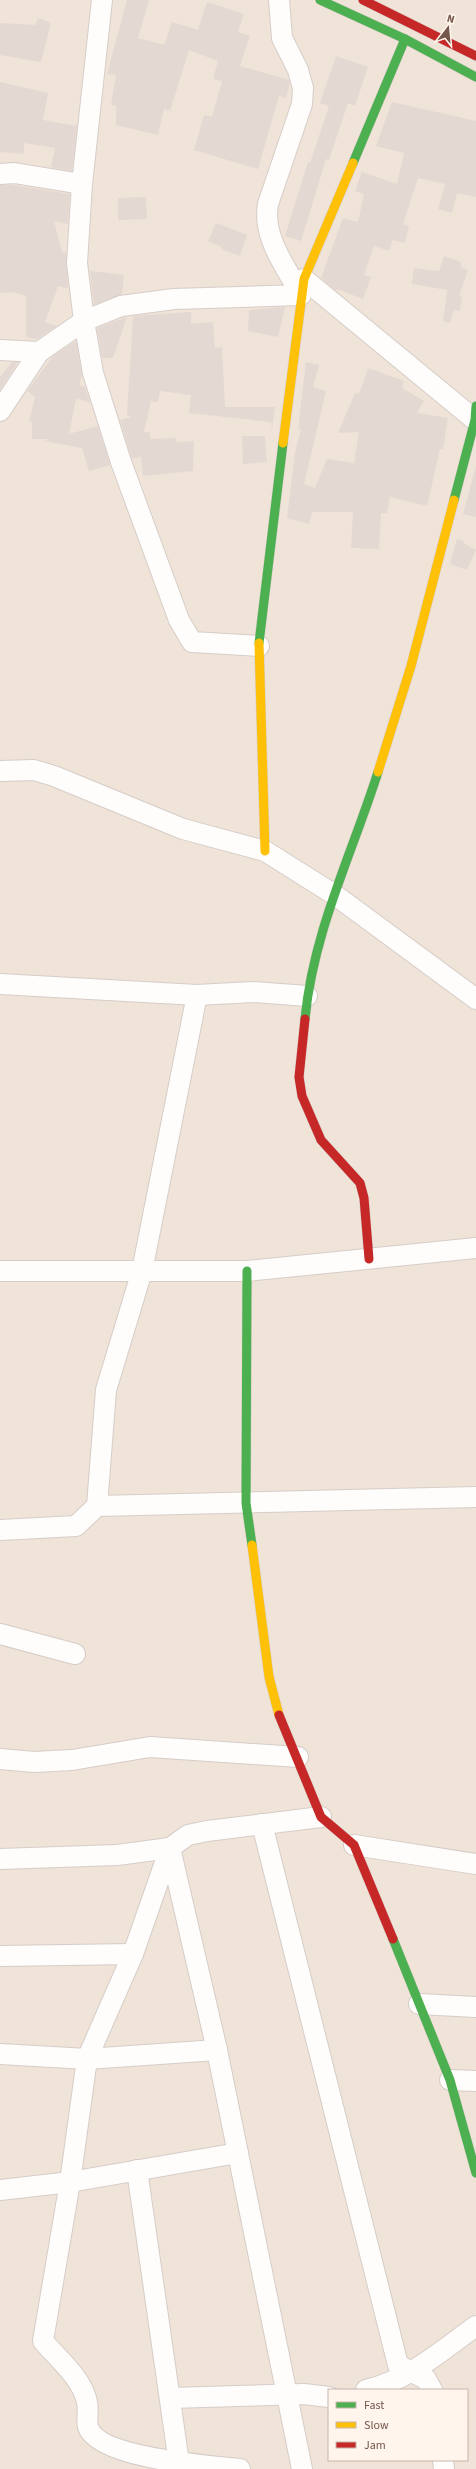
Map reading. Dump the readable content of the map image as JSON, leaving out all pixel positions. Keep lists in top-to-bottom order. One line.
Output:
{"legend":["Fast","Slow","Jam"],"north":"top"}
